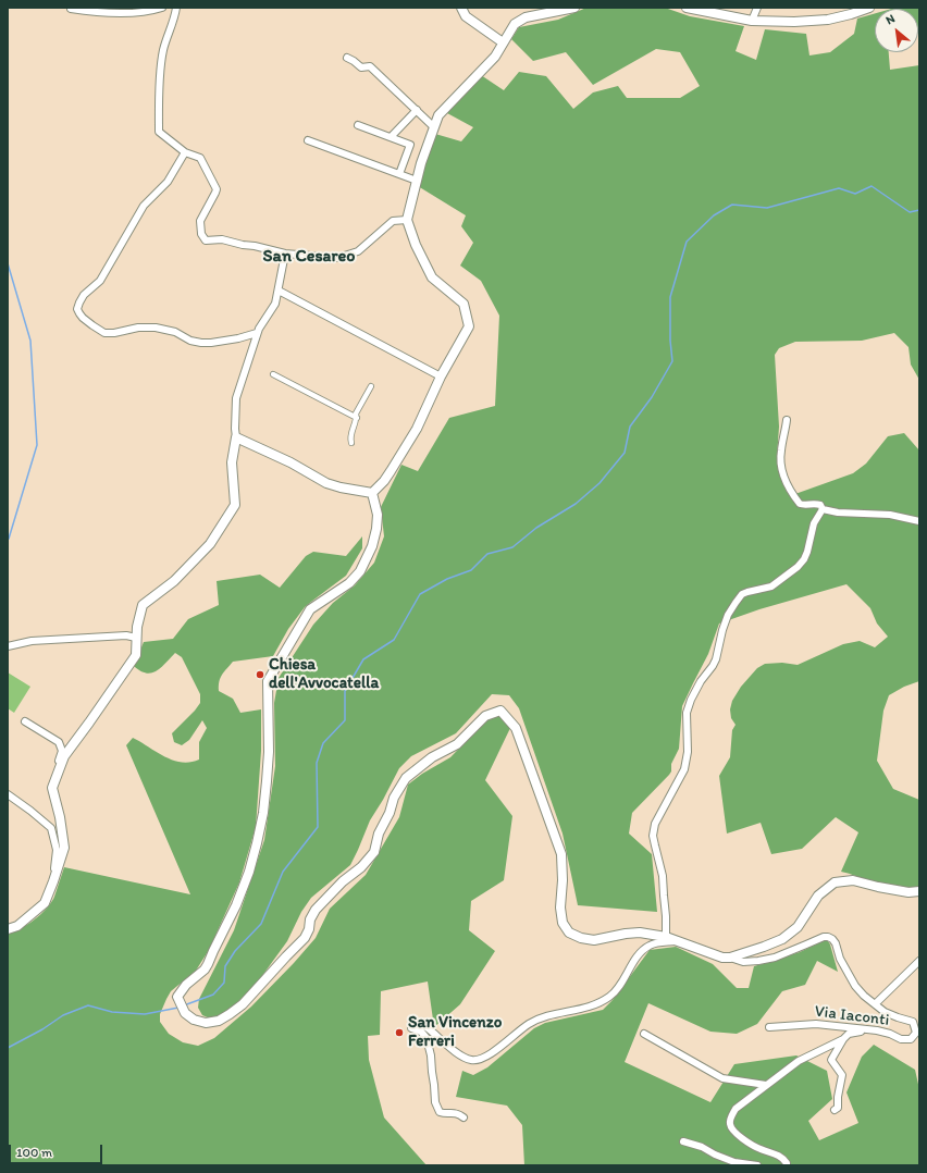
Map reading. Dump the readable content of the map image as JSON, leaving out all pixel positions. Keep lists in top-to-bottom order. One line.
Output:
{"streets":{"street":["Via Iaconti"]},"districts":["San Cesareo"],"places":["Chiesa dell'Avvocatella","San Vincenzo Ferreri"],"scale_bar":"100 m","north":"top left"}
